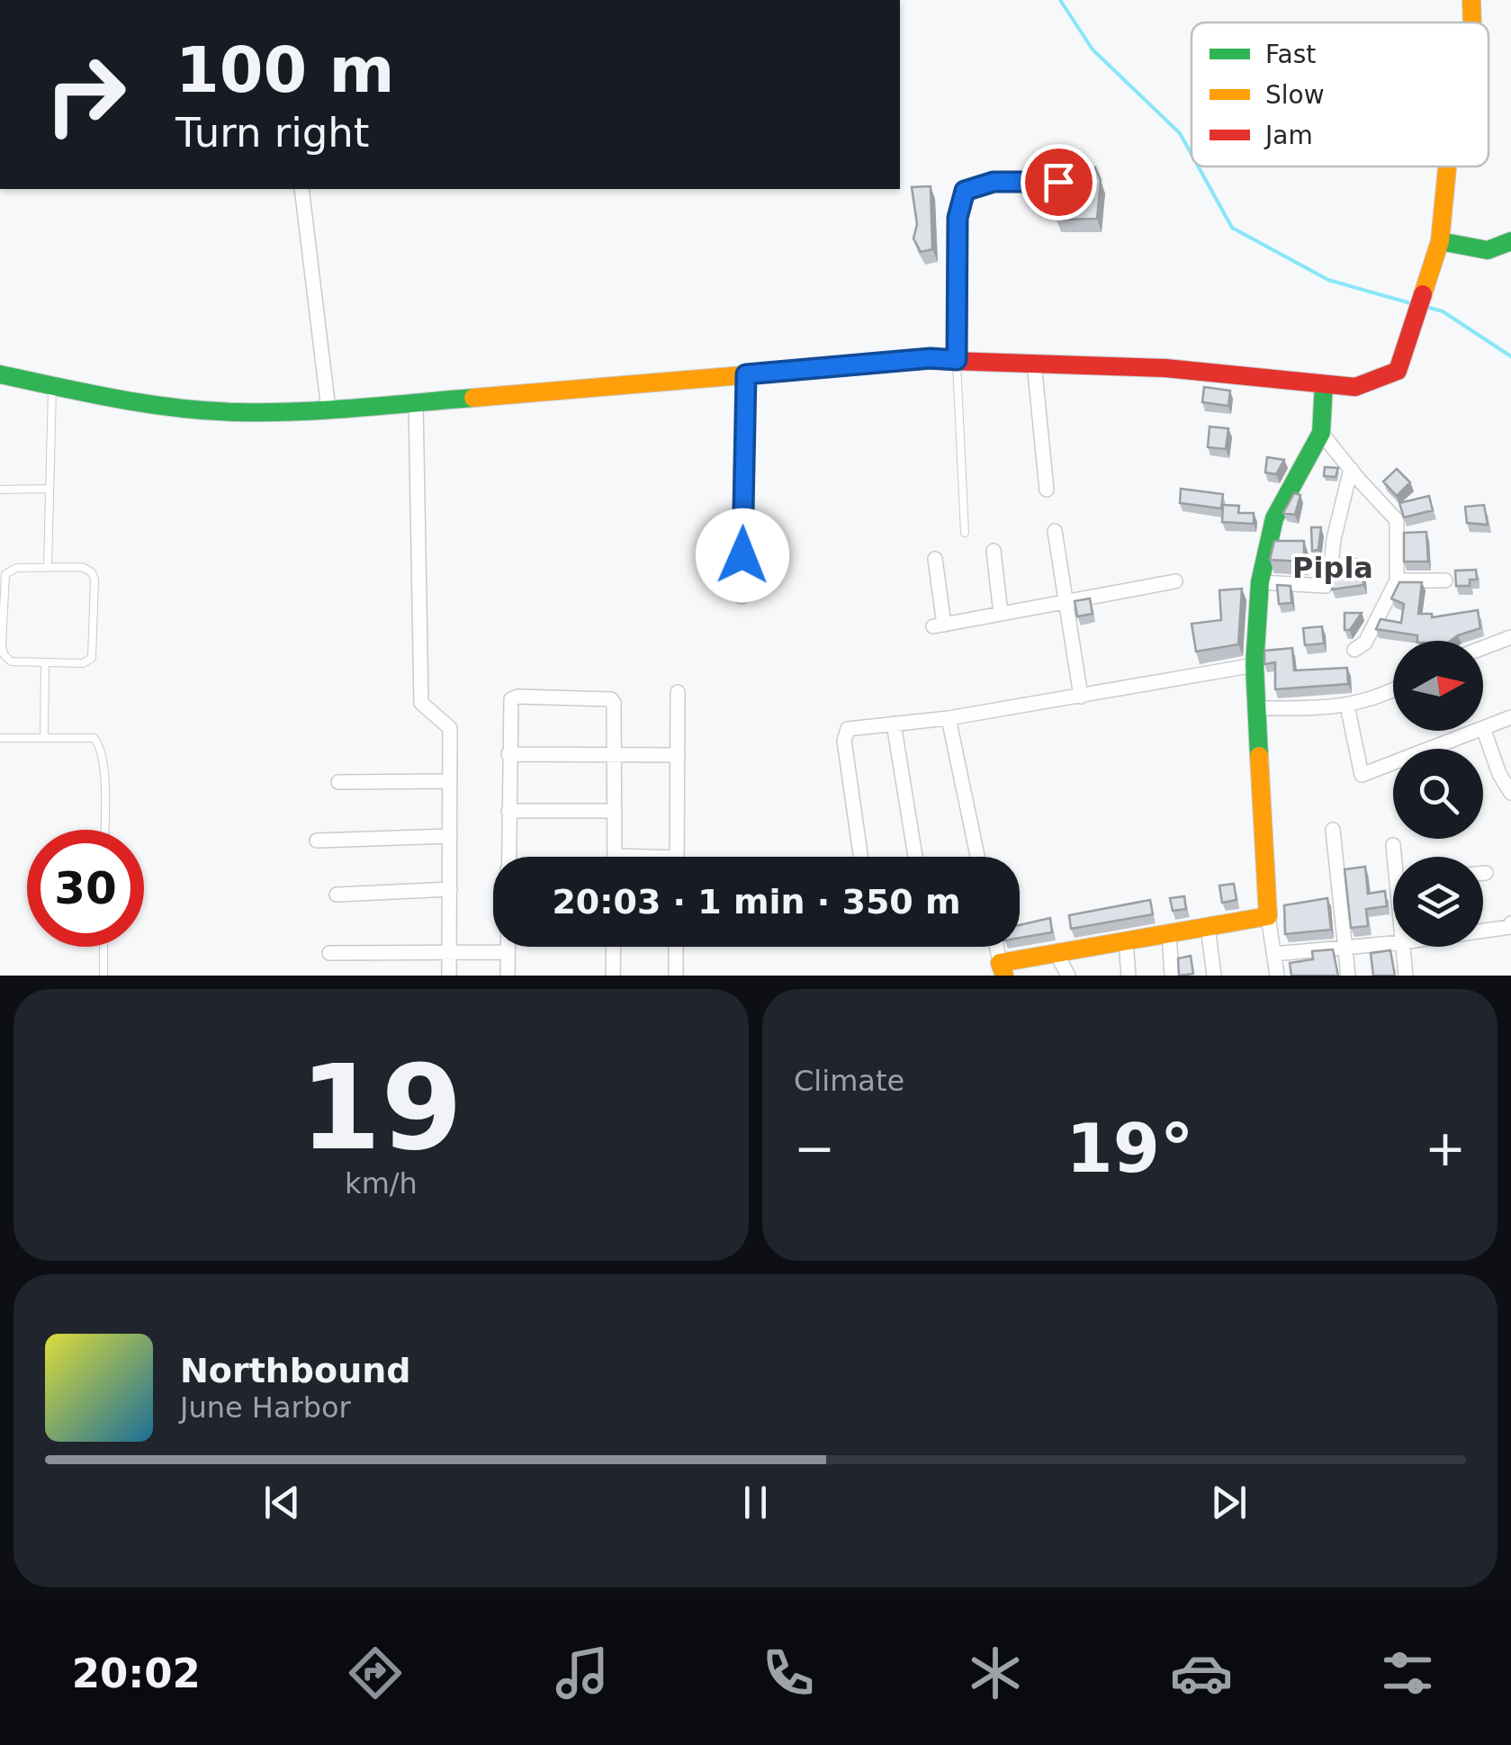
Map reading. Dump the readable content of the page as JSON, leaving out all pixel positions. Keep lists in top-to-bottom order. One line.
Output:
{"districts":["Pipla"],"legend":["Fast","Slow","Jam"],"north":"right","page":{"turn":["100 m","Turn right"],"limit":"30","trip":"20:03 · 1 min · 350 m","tile":[["19","km/h"],"Climate"],"heat":["−","19°","+"],"song":["Northbound","June Harbor"],"tabs":"20:02"}}
